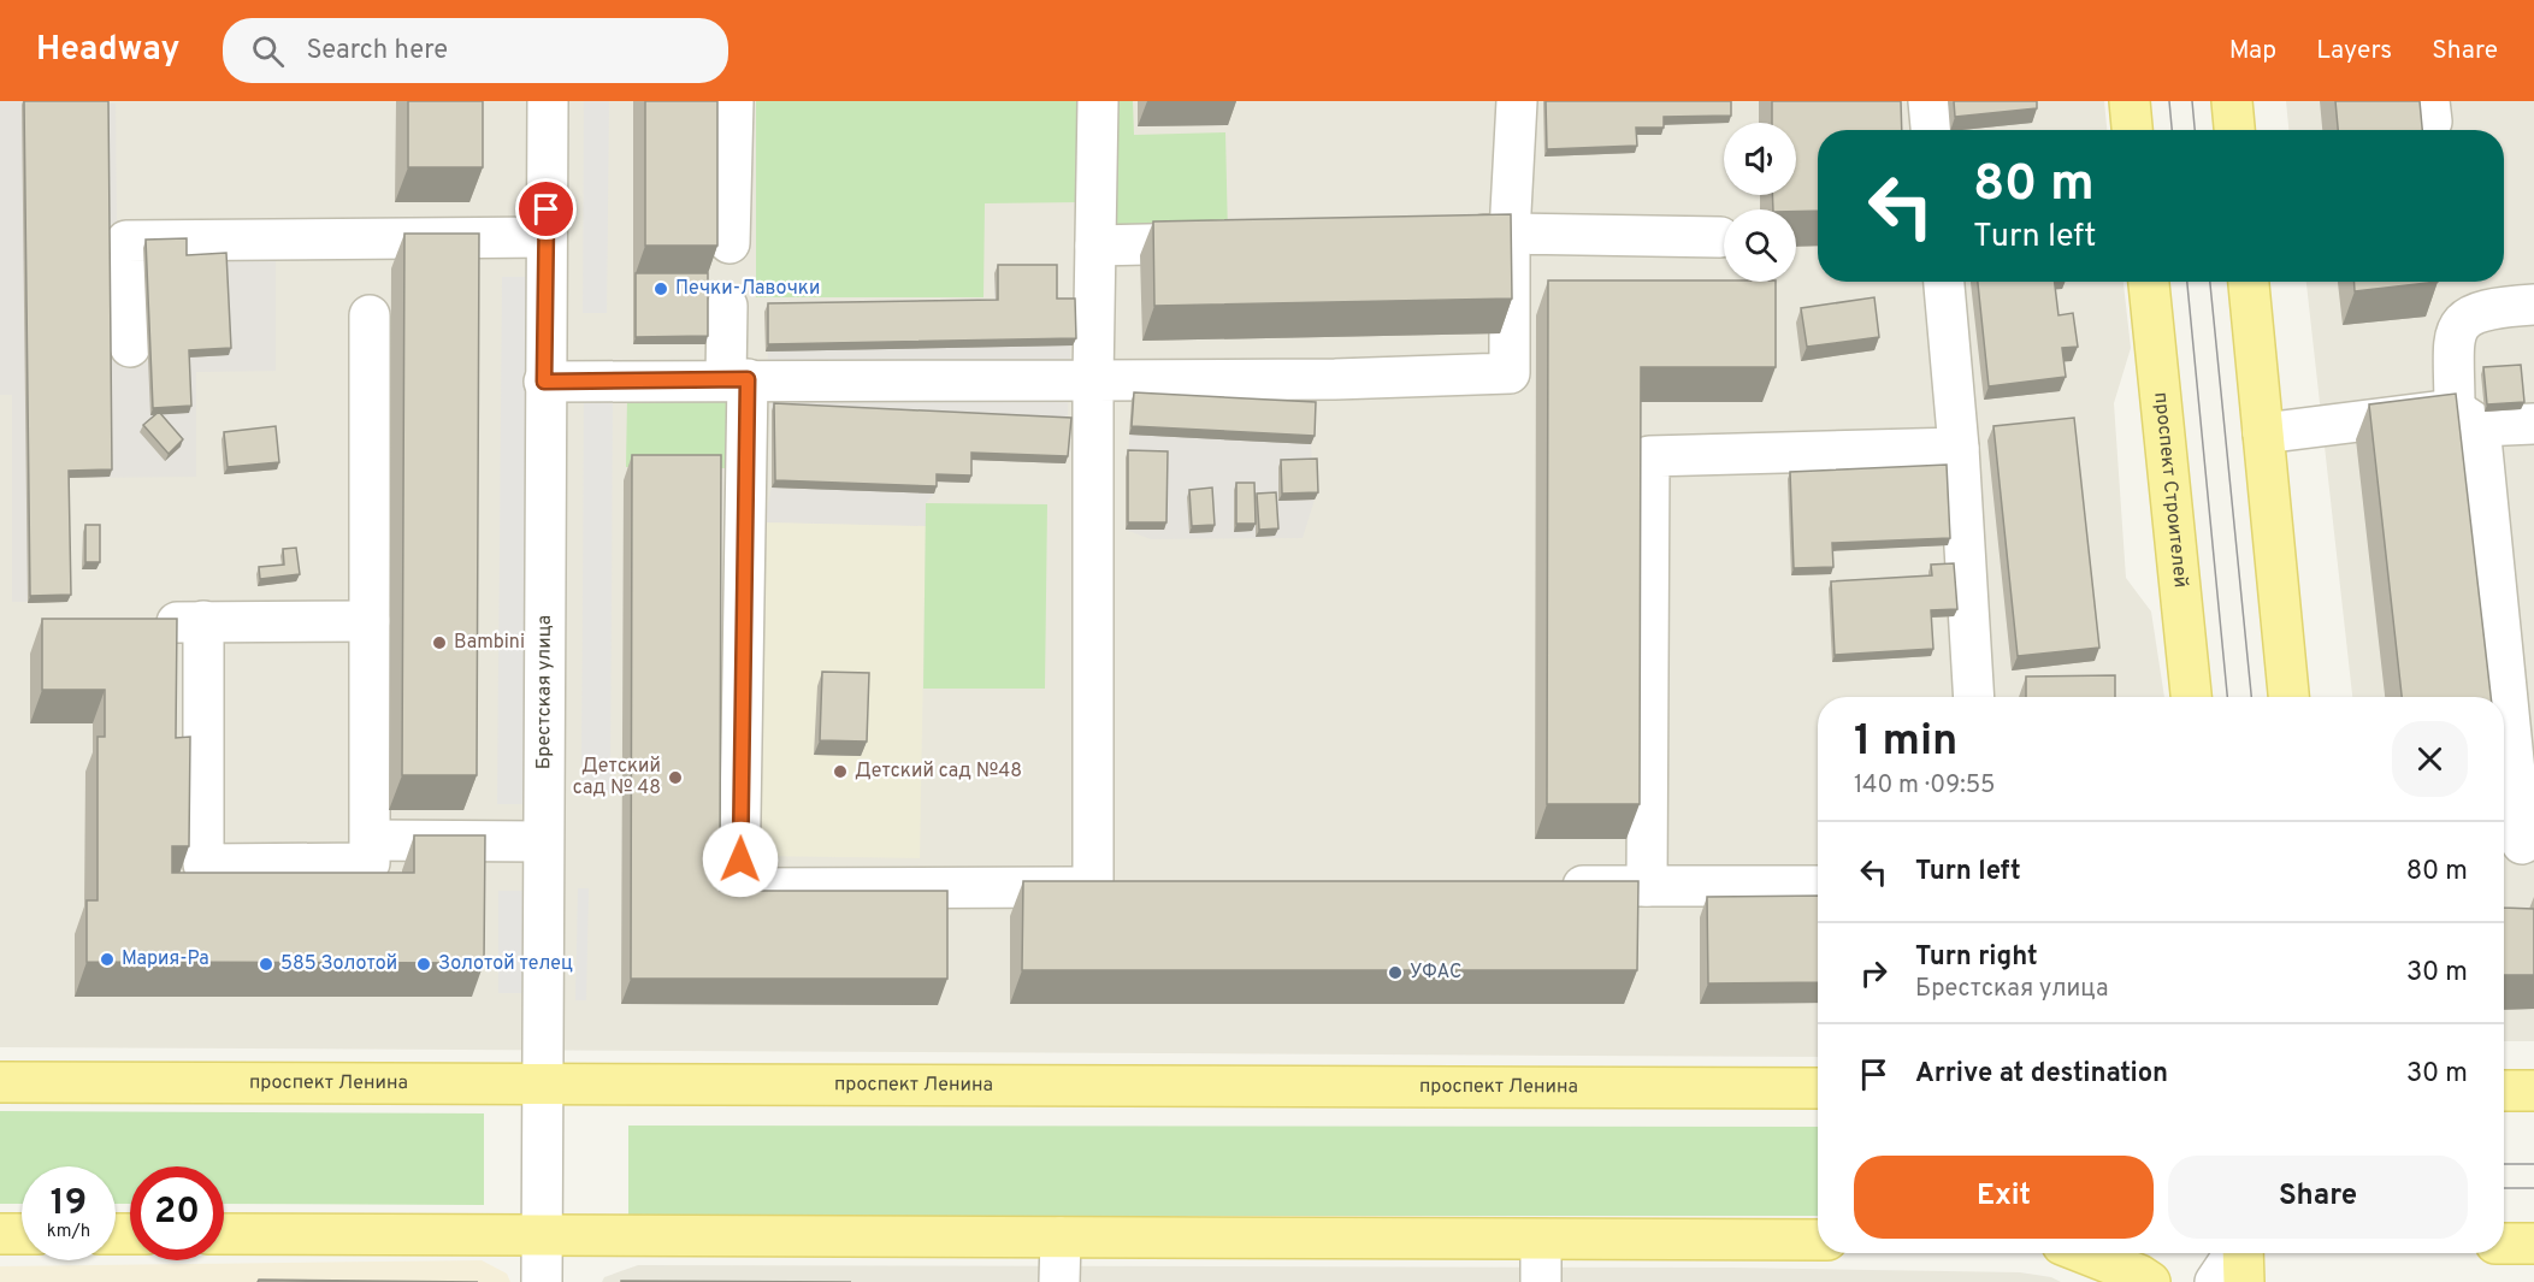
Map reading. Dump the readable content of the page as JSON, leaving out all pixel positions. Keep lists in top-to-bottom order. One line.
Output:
{"streets":{"main road":["проспект Строителей","проспект Ленина"],"street":["Брестская улица"]},"crossings":[["Брестская улица","проспект Ленина"]],"places":["Печки-Лавочки","Bambini","Детский сад №48","Детский сад № 48","Мария-Ра","585 Золотой","Золотой телец","УФАС"],"page":{"header":"Headway","search":"Search here","nav":["Map","Layers","Share"],"turn":["80 m","Turn left"],"heading":["1 min","140 m · 09:55"],"list":[{"name":"Turn left","value":"80 m"},{"name":"Turn right","note":"Брестская улица","value":"30 m"},{"name":"Arrive at destination","value":"30 m"}],"buttons":["Exit","Share"],"speed":"19 km/h","limit":"20"}}
